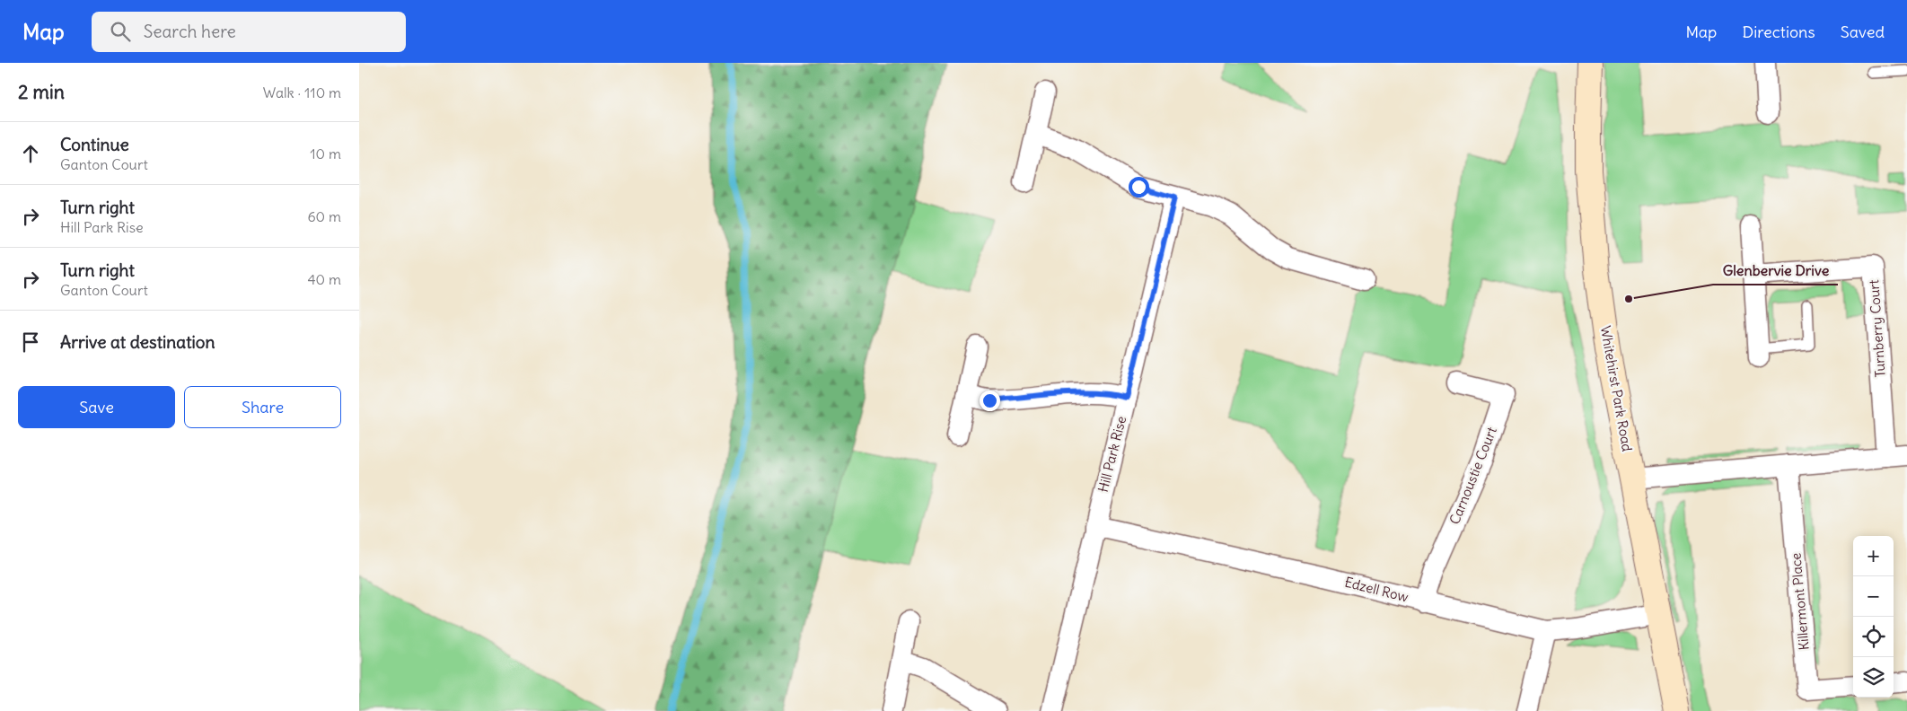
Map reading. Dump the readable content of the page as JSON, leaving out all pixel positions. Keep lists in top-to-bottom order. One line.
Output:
{"streets":{"street":["Turnberry Court","Whitehirst Park Road","Hill Park Rise","Carnoustie Court","Edzell Row","Killermont Place"]},"crossings":[["Whitehirst Park Road","Edzell Row"],["Hill Park Rise","Edzell Row"],["Carnoustie Court","Edzell Row"]],"places":["Glenbervie Drive"],"page":{"header":"Map","search":"Search here","nav":["Map","Directions","Saved"],"heading":["2 min","Walk · 110 m"],"list":[["Continue","Ganton Court","10 m"],["Turn right","Hill Park Rise","60 m"],["Turn right","Ganton Court","40 m"],"Arrive at destination"],"buttons":["Save","Share"],"map_buttons":["+","−"]}}
